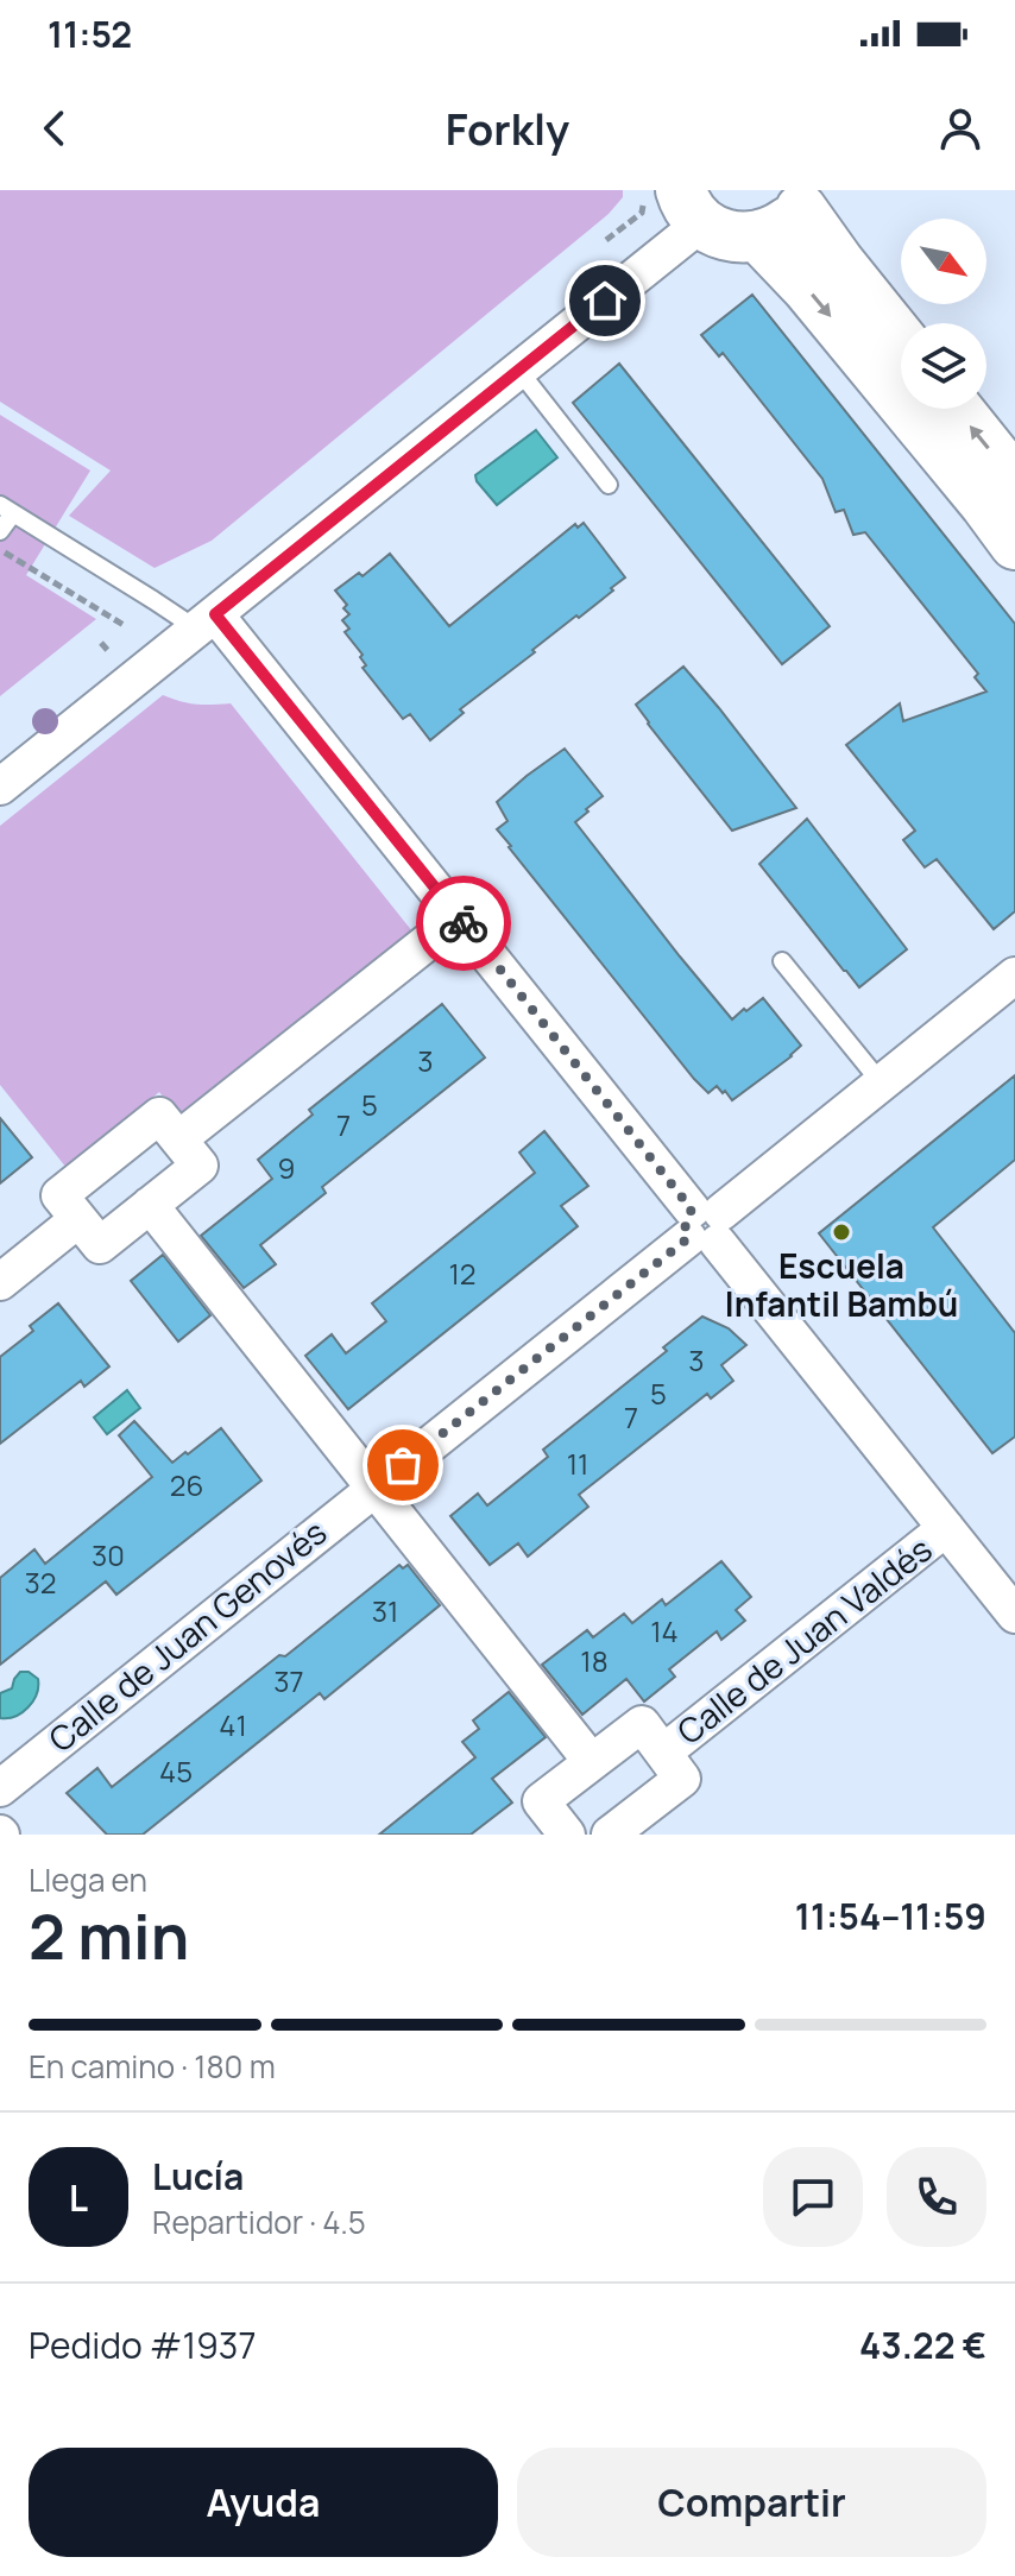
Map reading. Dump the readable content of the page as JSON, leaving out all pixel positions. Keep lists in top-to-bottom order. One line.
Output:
{"streets":{"street":["Calle de Juan Genovés","Calle de Juan Valdés"]},"places":["Escuela Infantil Bambú"],"house_numbers":["3","5","7","9","12","3","5","7","11","26","30","32","31","14","18","37","41","45"],"north":"bottom right","page":{"status":"11:52","header":"Forkly","heading":["2 min","Llega en","11:54–11:59"],"panel":["Lucía","Repartidor · 4.5","Pedido #1937","43.22 €"],"bar":"En camino · 180 m","round":"L","buttons":["Ayuda","Compartir"]}}
